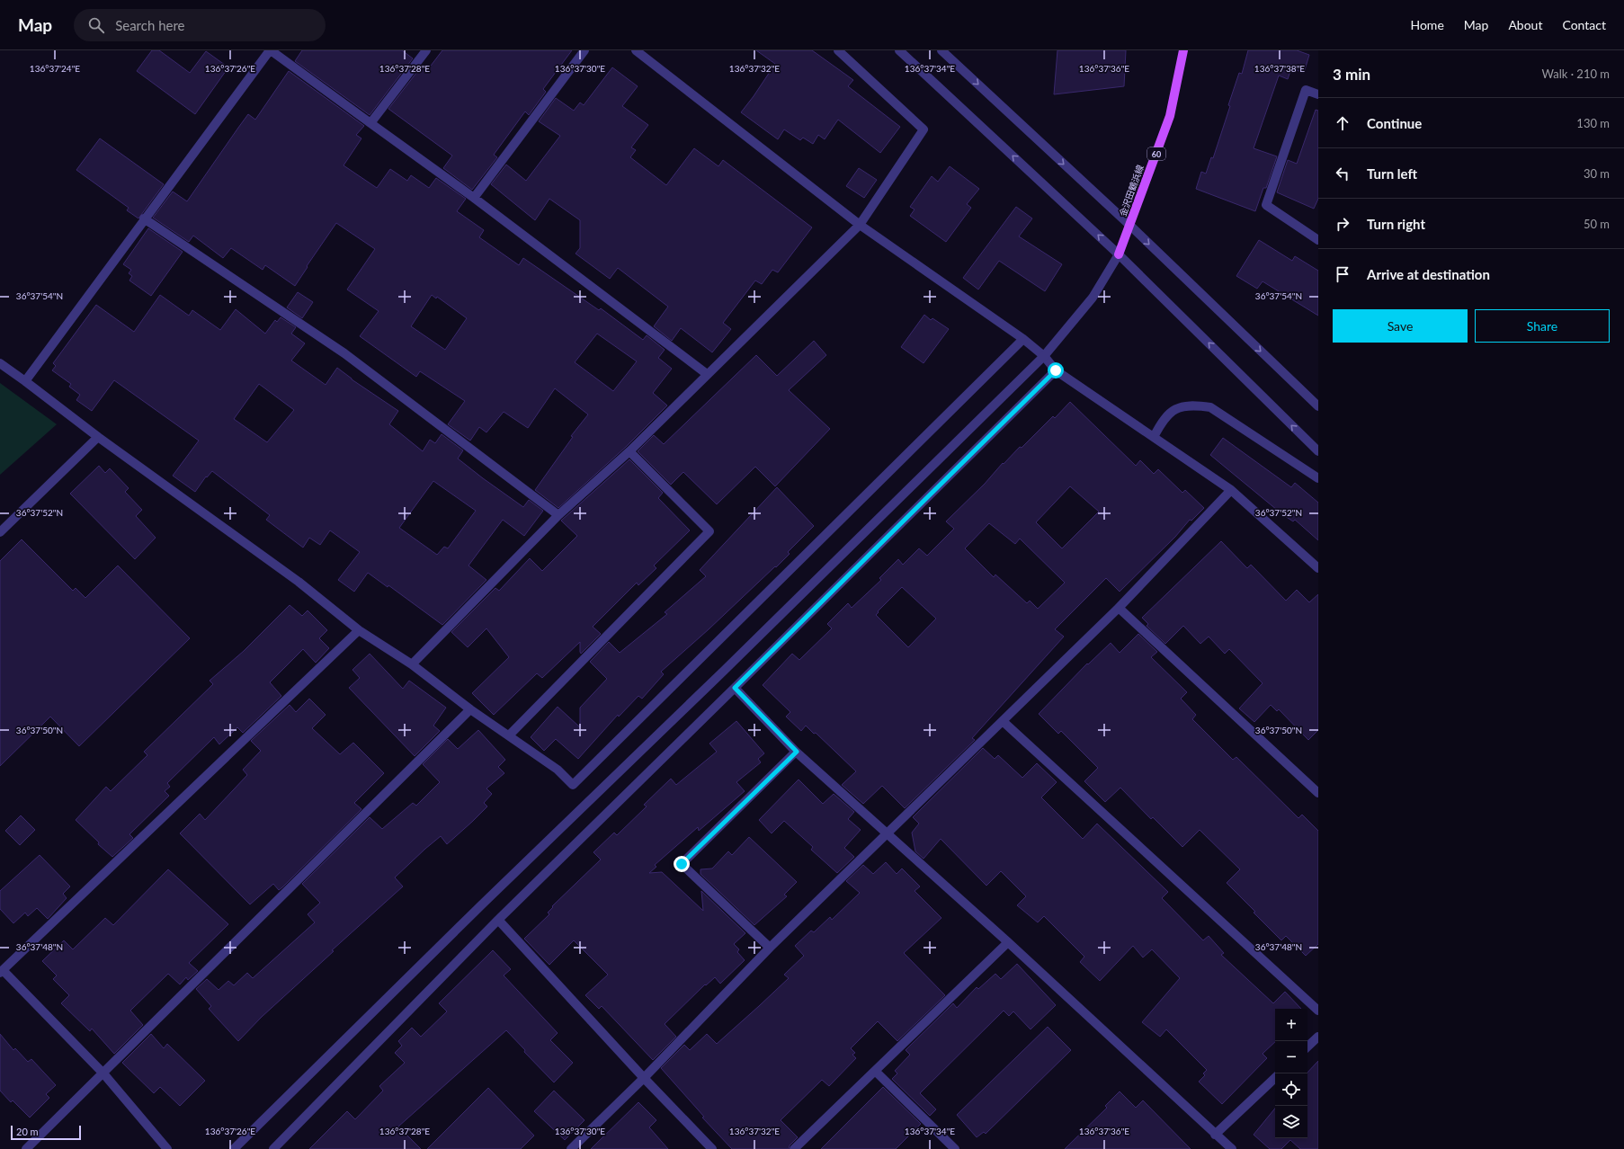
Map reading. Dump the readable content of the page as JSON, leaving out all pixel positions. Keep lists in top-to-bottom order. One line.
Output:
{"streets":{"main road":["60","金沢田鶴浜線"]},"scale_bar":"20 m","page":{"header":"Map","search":"Search here","nav":["Home","Map","About","Contact"],"heading":["3 min","Walk · 210 m"],"list":[["Continue","130 m"],["Turn left","30 m"],["Turn right","50 m"],"Arrive at destination"],"buttons":["Save","Share"],"map_buttons":["+","−"],"scale":"20 m"},"coordinates":["136°37'24\"E","136°37'26\"E","136°37'28\"E","136°37'30\"E","136°37'32\"E","136°37'34\"E","136°37'36\"E","136°37'38\"E","36°37'54\"N","36°37'52\"N","36°37'50\"N","36°37'48\"N"]}
